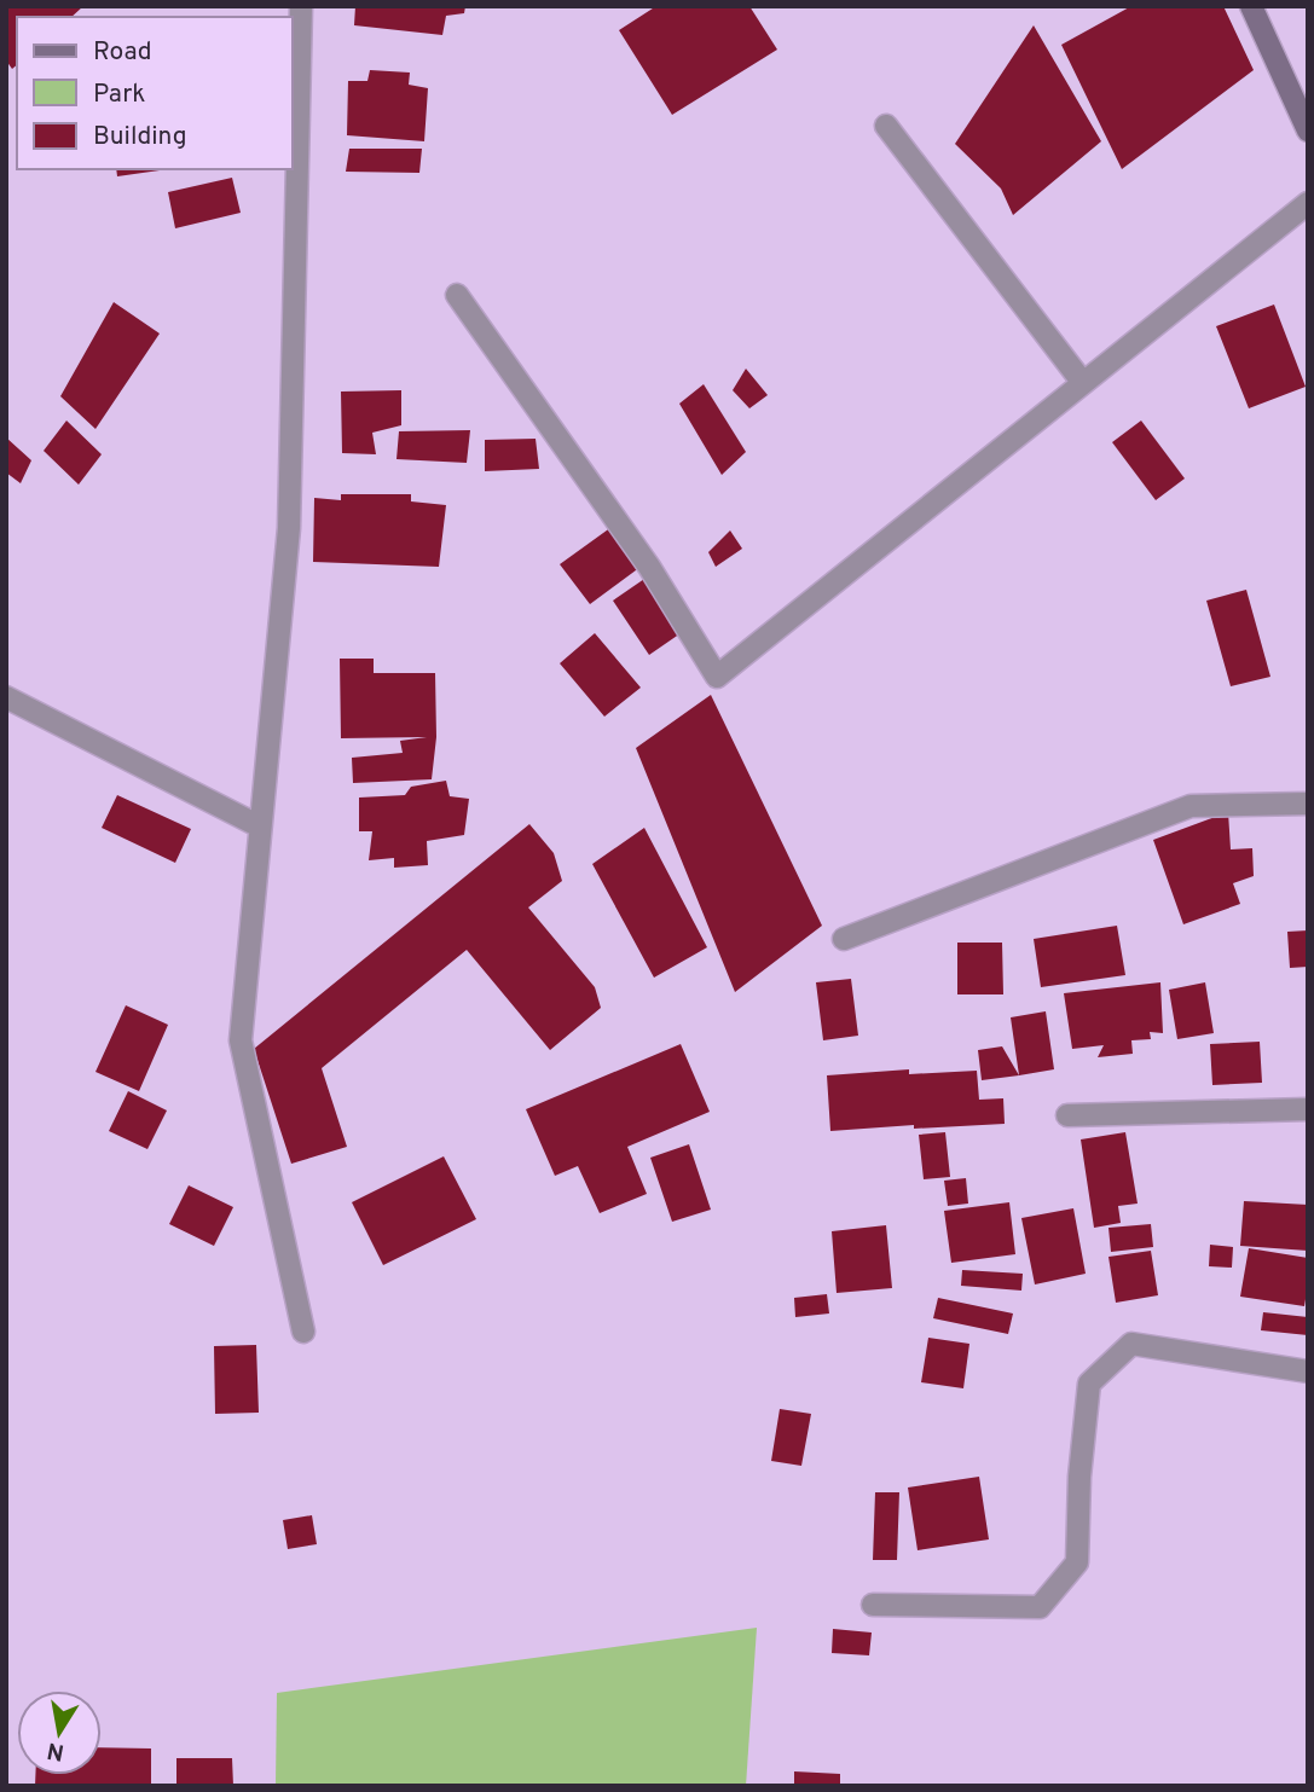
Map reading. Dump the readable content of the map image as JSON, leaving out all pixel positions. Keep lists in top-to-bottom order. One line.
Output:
{"legend":["Road","Park","Building"],"north":"bottom"}
